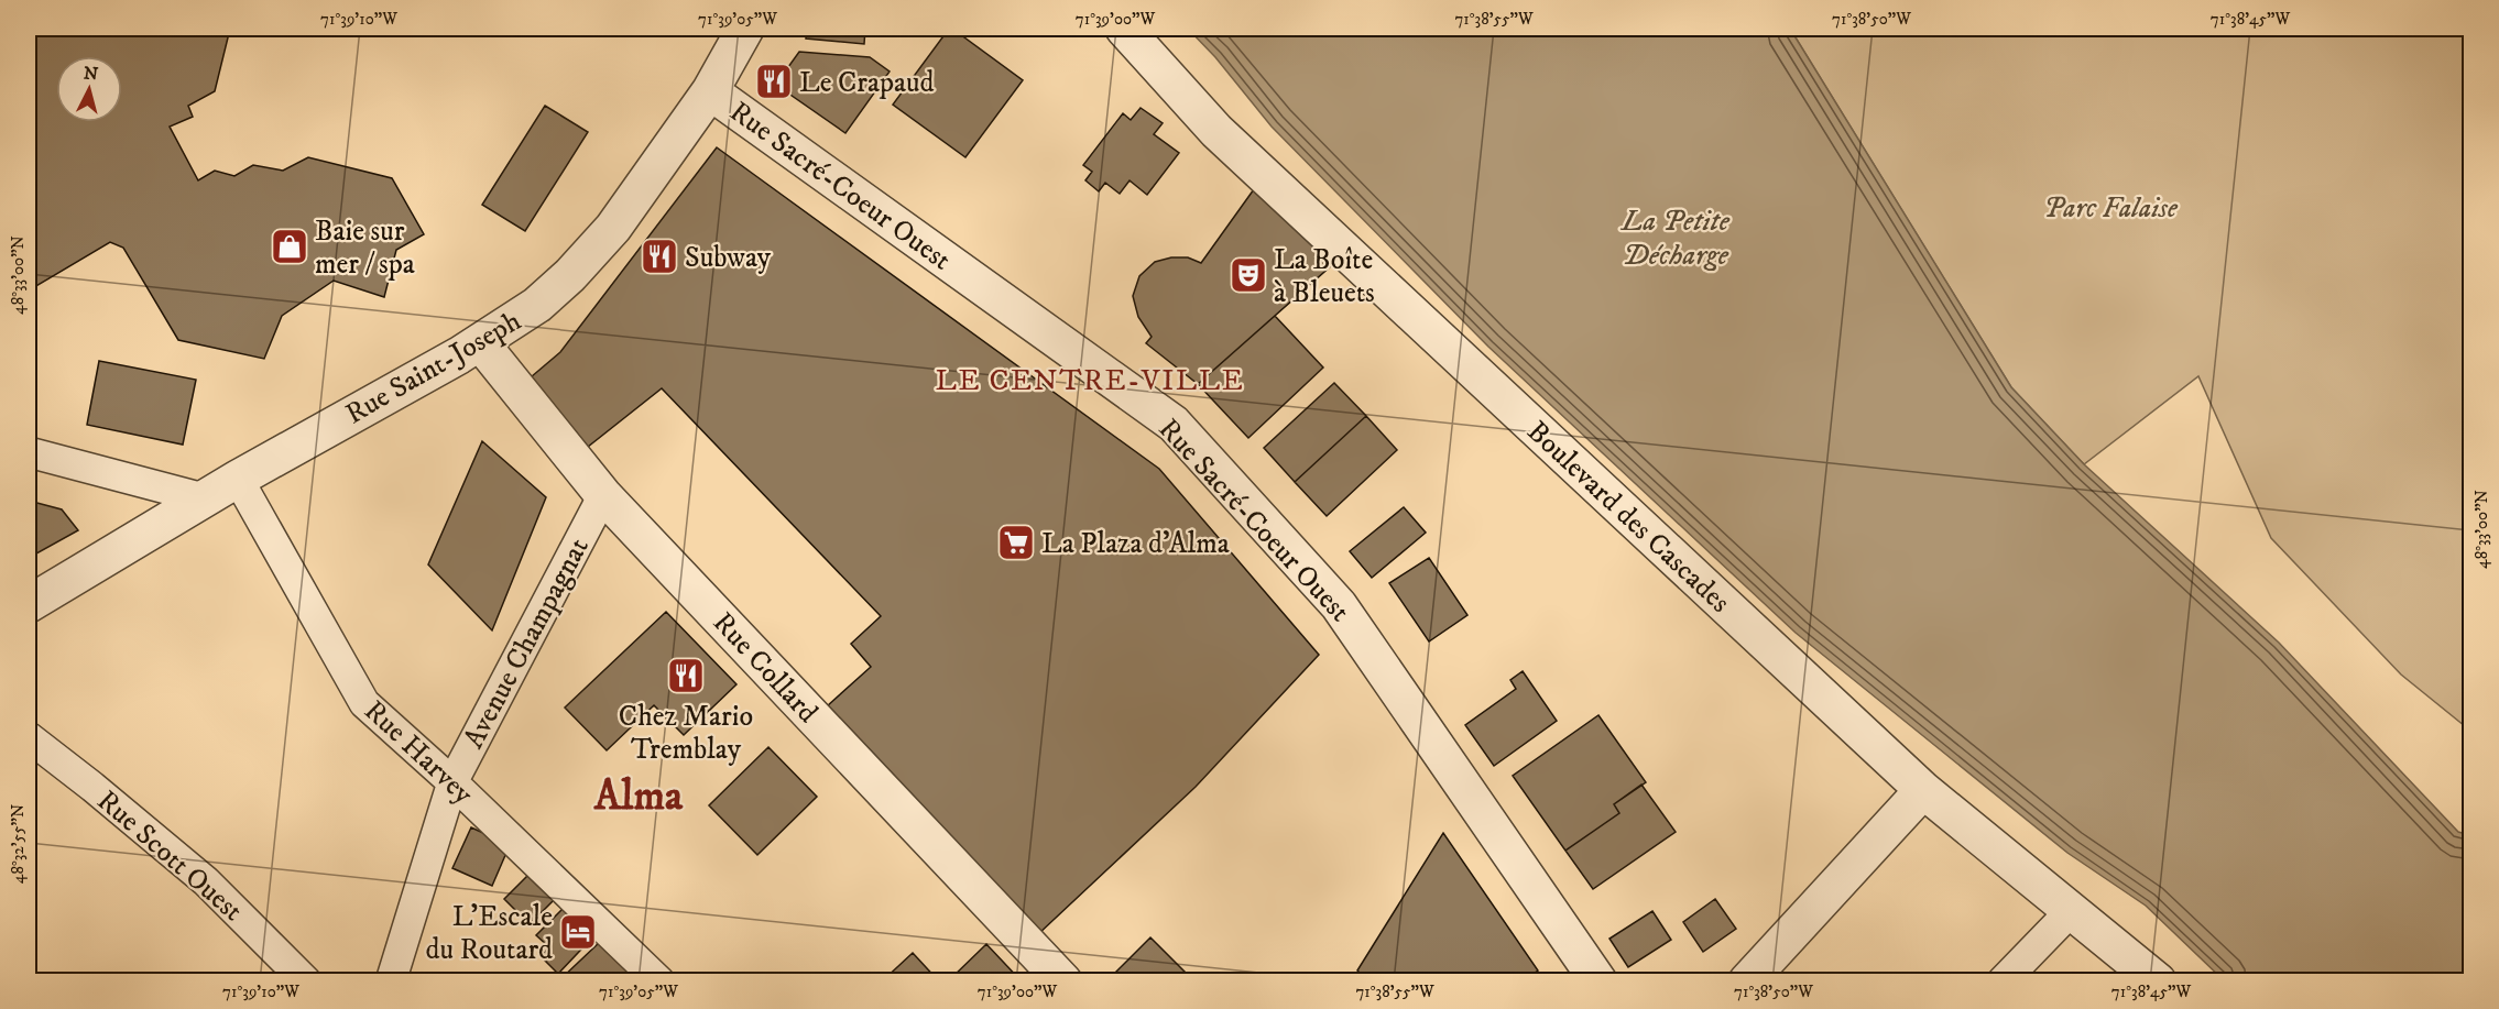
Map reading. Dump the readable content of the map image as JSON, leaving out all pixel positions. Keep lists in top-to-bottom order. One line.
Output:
{"streets":{"street":["Rue Sacré-Coeur Ouest","Rue Saint-Joseph","Boulevard des Cascades","Avenue Champagnat","Rue Collard","Rue Harvey","Rue Scott Ouest"]},"crossings":[["Rue Sacré-Coeur Ouest","Rue Saint-Joseph"],["Rue Saint-Joseph","Rue Collard"],["Rue Saint-Joseph","Rue Harvey"],["Avenue Champagnat","Rue Collard"],["Avenue Champagnat","Rue Harvey"]],"districts":["LE CENTRE-VILLE","Alma"],"water":["La Petite Décharge"],"parks":["Parc Falaise"],"places":{"restaurant":["Le Crapaud","Subway","Chez Mario Tremblay"],"shop":["Baie sur mer / spa"],"theatre":["La Boîte à Bleuets"],"supermarket":["La Plaza d'Alma"],"hotel":["L'Escale du Routard"]},"north":"top","coordinates":["71°39'10\"W","71°39'05\"W","71°39'00\"W","71°38'55\"W","71°38'50\"W","71°38'45\"W","48°33'00\"N","48°32'55\"N"]}
